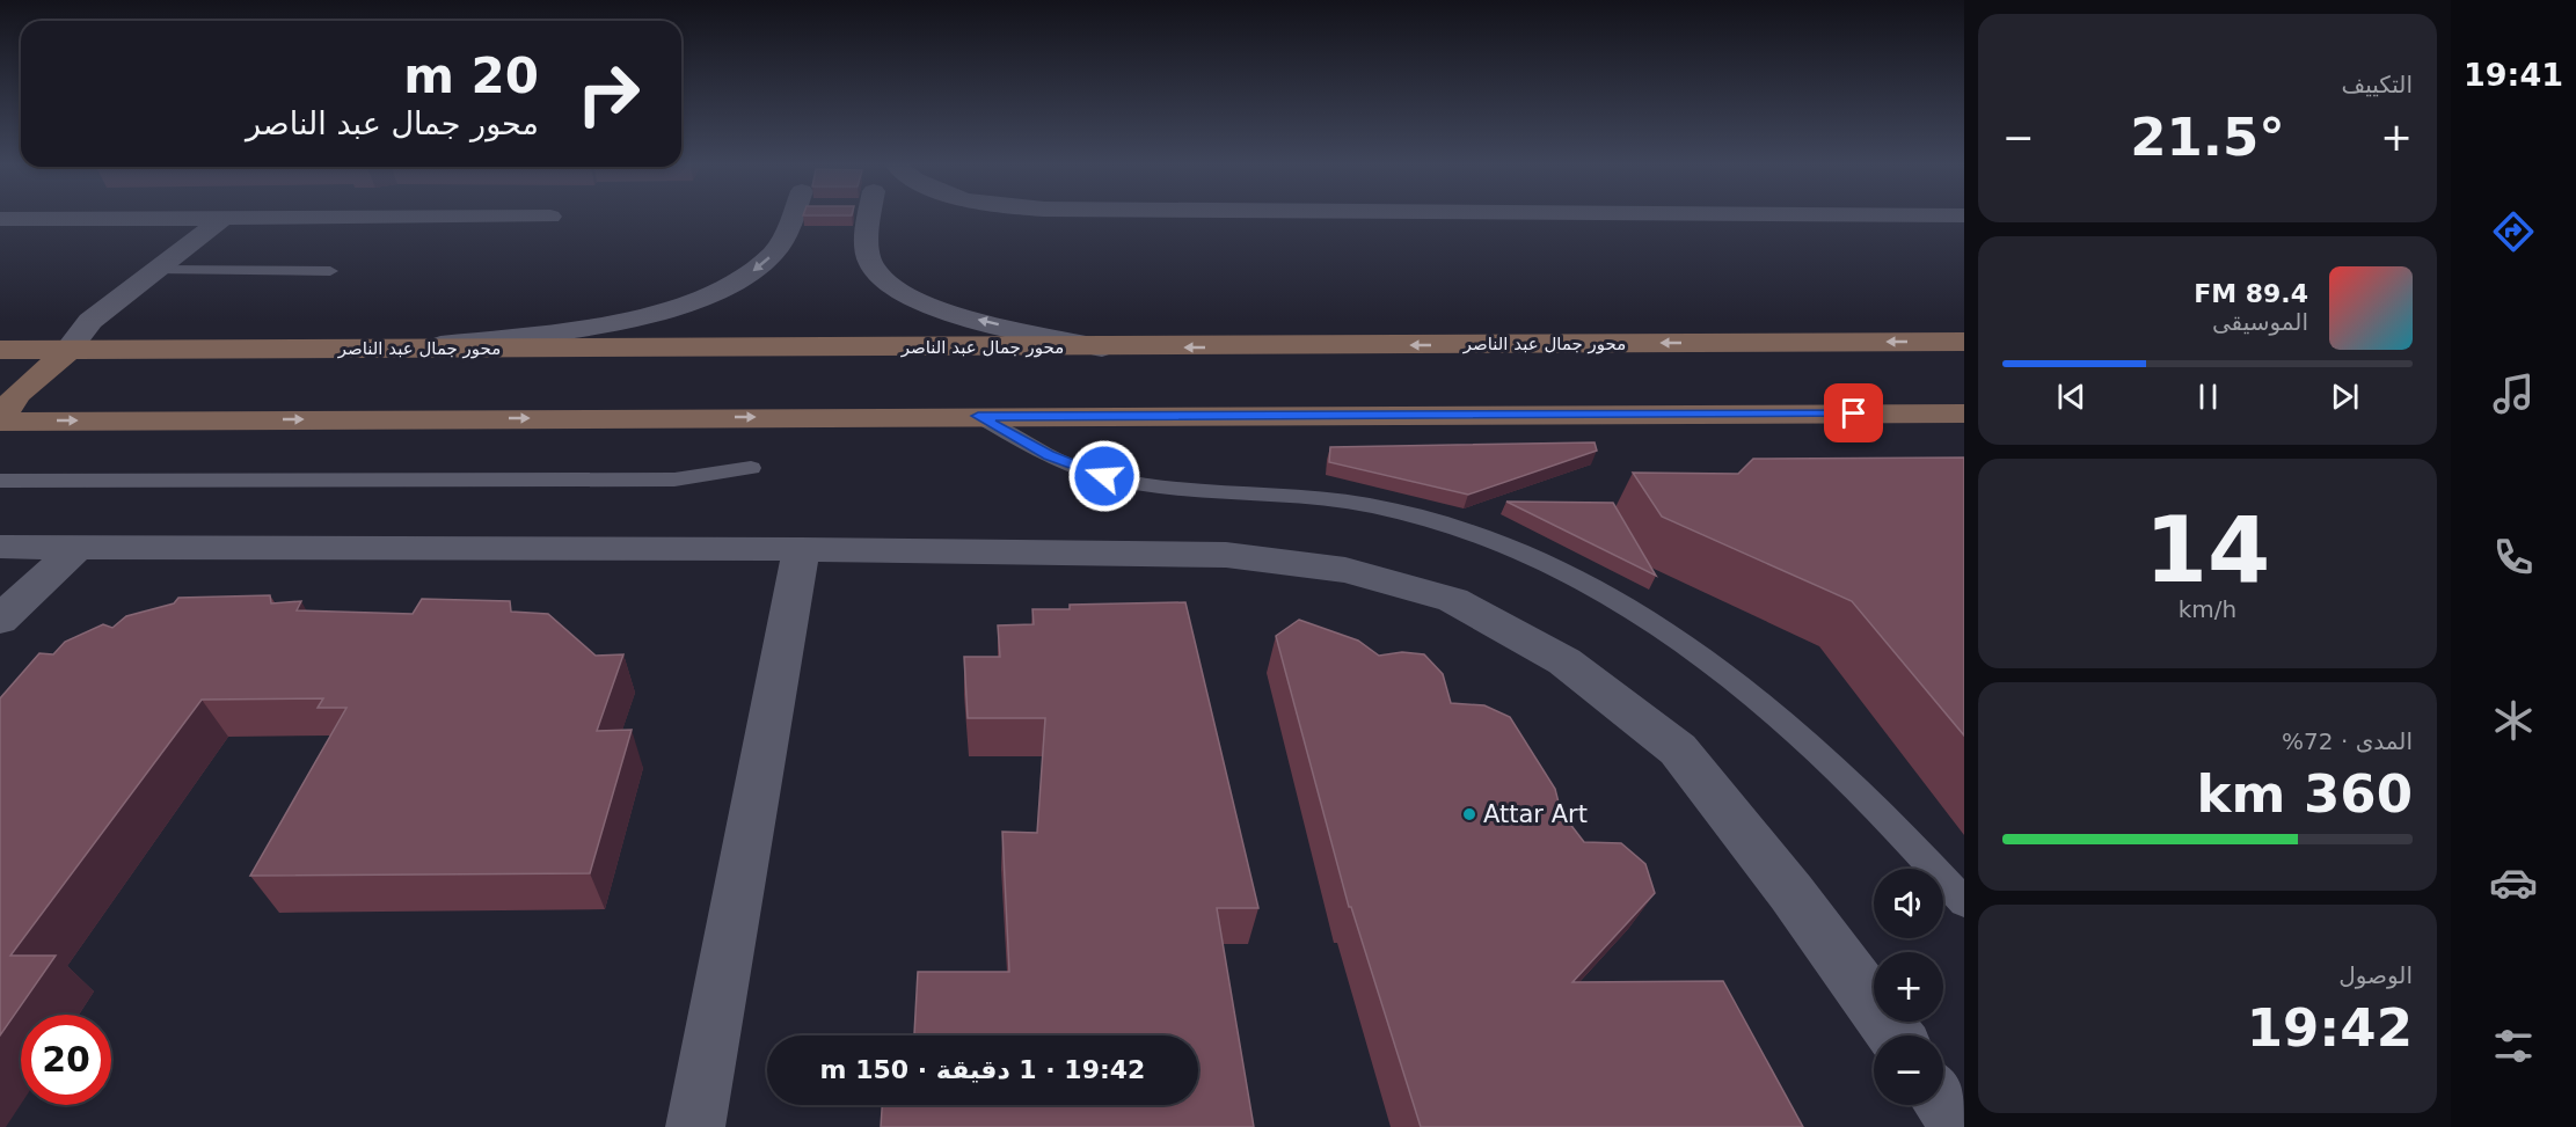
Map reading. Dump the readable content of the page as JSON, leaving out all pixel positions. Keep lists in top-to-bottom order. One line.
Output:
{"streets":{"main road":["محور جمال عبد الناصر"]},"places":["Attar Art"],"page":{"tabs":"19:41","tile":["التكييف",["14","km/h"],["المدى · 72%","360 km"],["الوصول","19:42"]],"turn":["20 m","محور جمال عبد الناصر"],"heat":["−","21.5°","+"],"song":["89.4 FM","الموسيقى"],"map_buttons":["+","−"],"limit":"20","trip":"19:42 · 1 دقيقة · 150 m"}}
